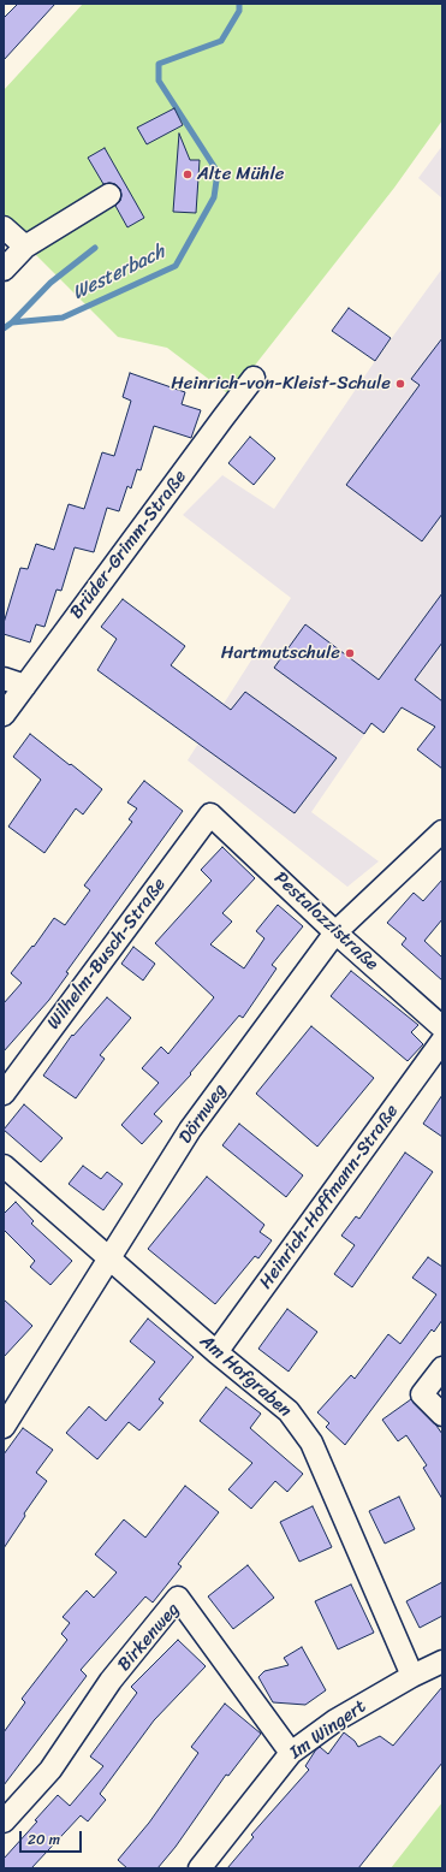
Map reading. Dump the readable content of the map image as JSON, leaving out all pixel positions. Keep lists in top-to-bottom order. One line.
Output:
{"streets":{"street":["Brüder-Grimm-Straße","Pestalozzistraße","Wilhelm-Busch-Straße","Dörnweg","Heinrich-Hoffmann-Straße","Am Hofgraben","Birkenweg","Im Wingert"]},"crossings":[["Pestalozzistraße","Wilhelm-Busch-Straße"],["Pestalozzistraße","Dörnweg"],["Dörnweg","Am Hofgraben"],["Heinrich-Hoffmann-Straße","Am Hofgraben"],["Am Hofgraben","Im Wingert"],["Birkenweg","Im Wingert"]],"water":["Westerbach"],"places":["Alte Mühle","Heinrich-von-Kleist-Schule","Hartmutschule"],"scale_bar":"20 m"}
